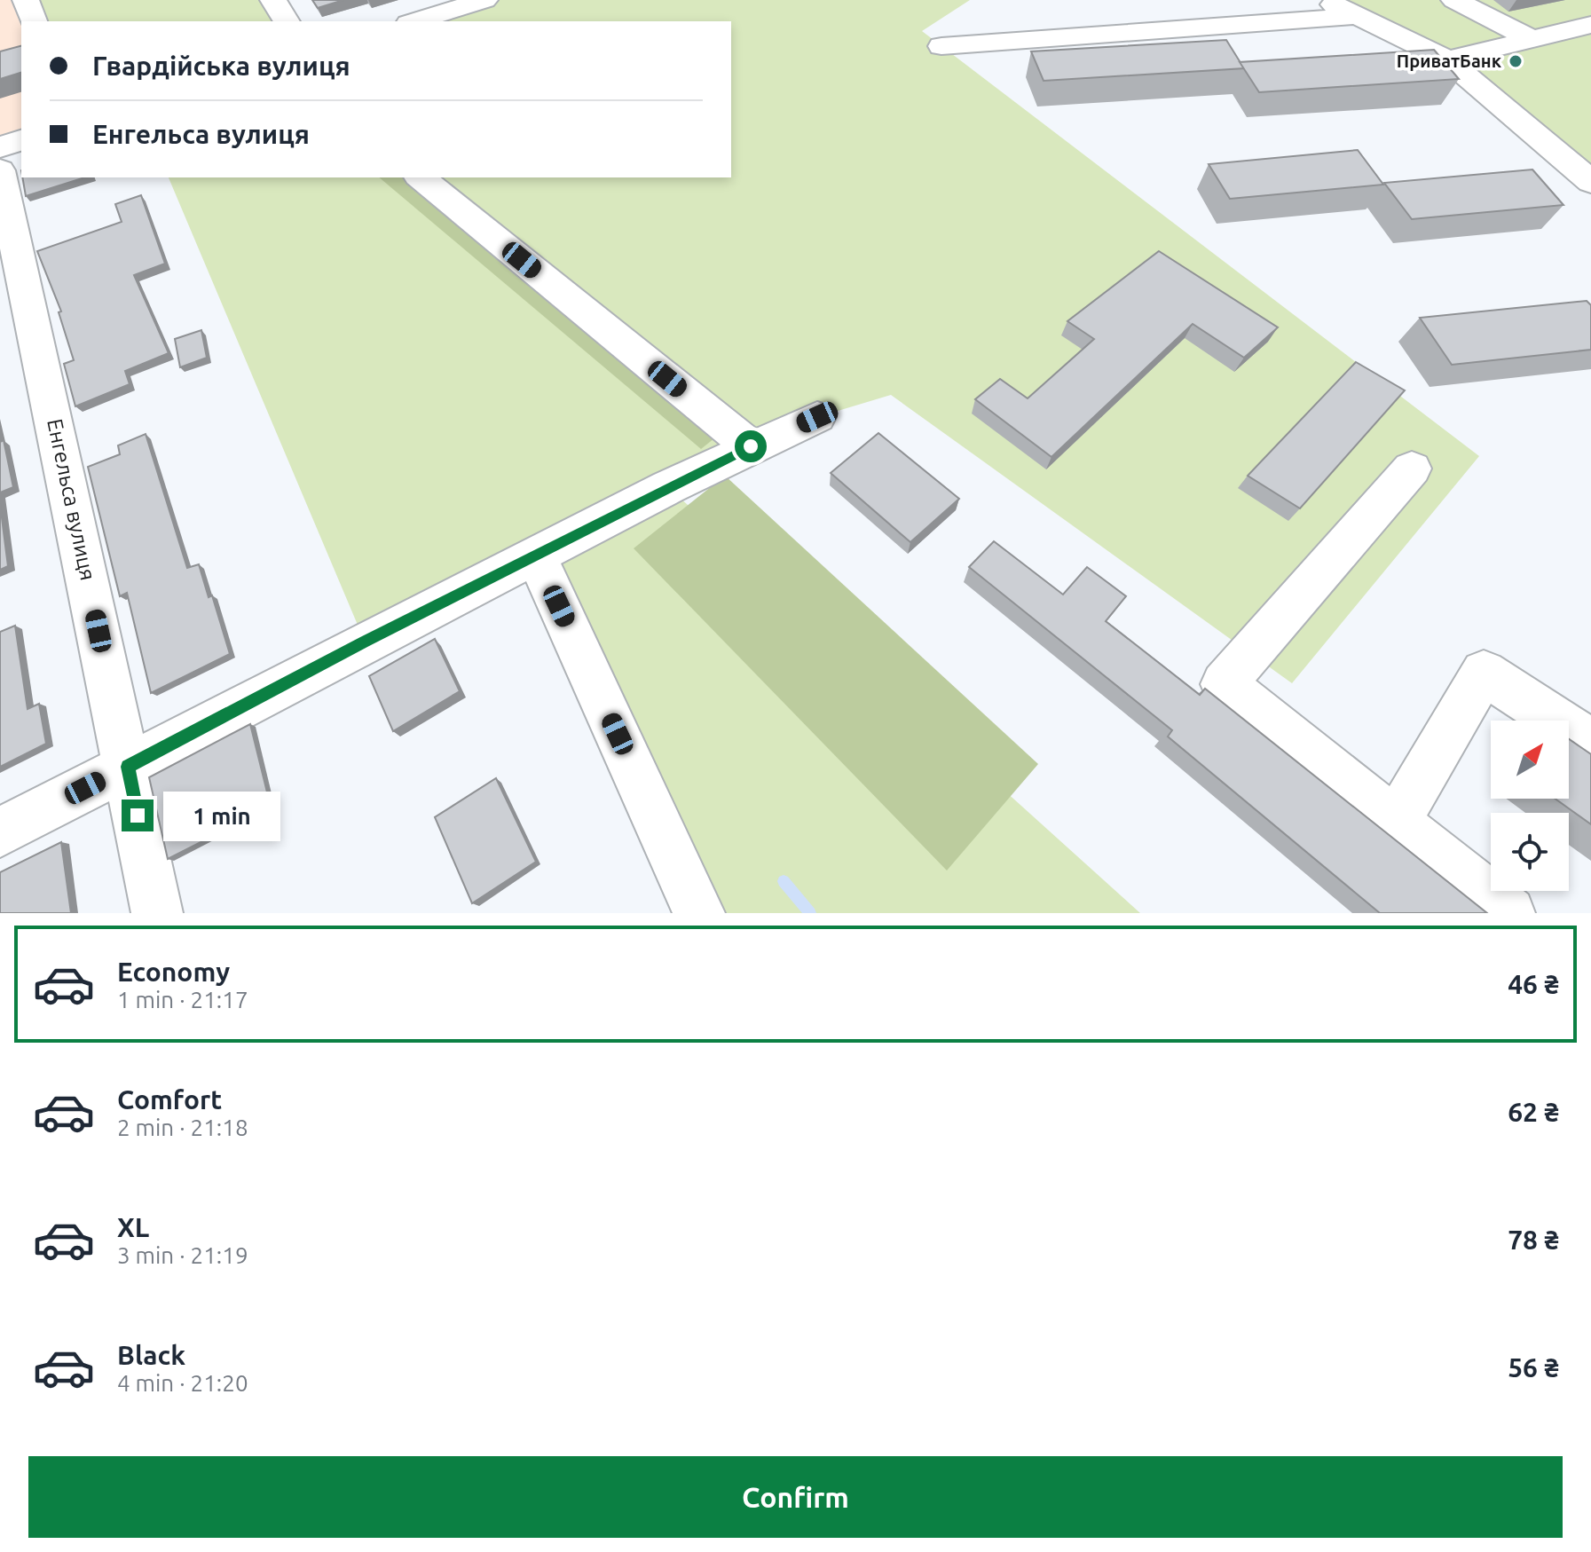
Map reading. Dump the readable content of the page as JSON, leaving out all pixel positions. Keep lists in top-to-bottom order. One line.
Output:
{"streets":{"street":["Енгельса вулиця"]},"places":["ПриватБанк"],"north":"top right","page":{"banner":["Гвардійська вулиця","Енгельса вулиця"],"bubble":"1 min","list":[{"name":"Economy","note":"1 min · 21:17","value":"46 ₴"},{"name":"Comfort","note":"2 min · 21:18","value":"62 ₴"},{"name":"XL","note":"3 min · 21:19","value":"78 ₴"},{"name":"Black","note":"4 min · 21:20","value":"56 ₴"}],"buttons":"Confirm"}}
